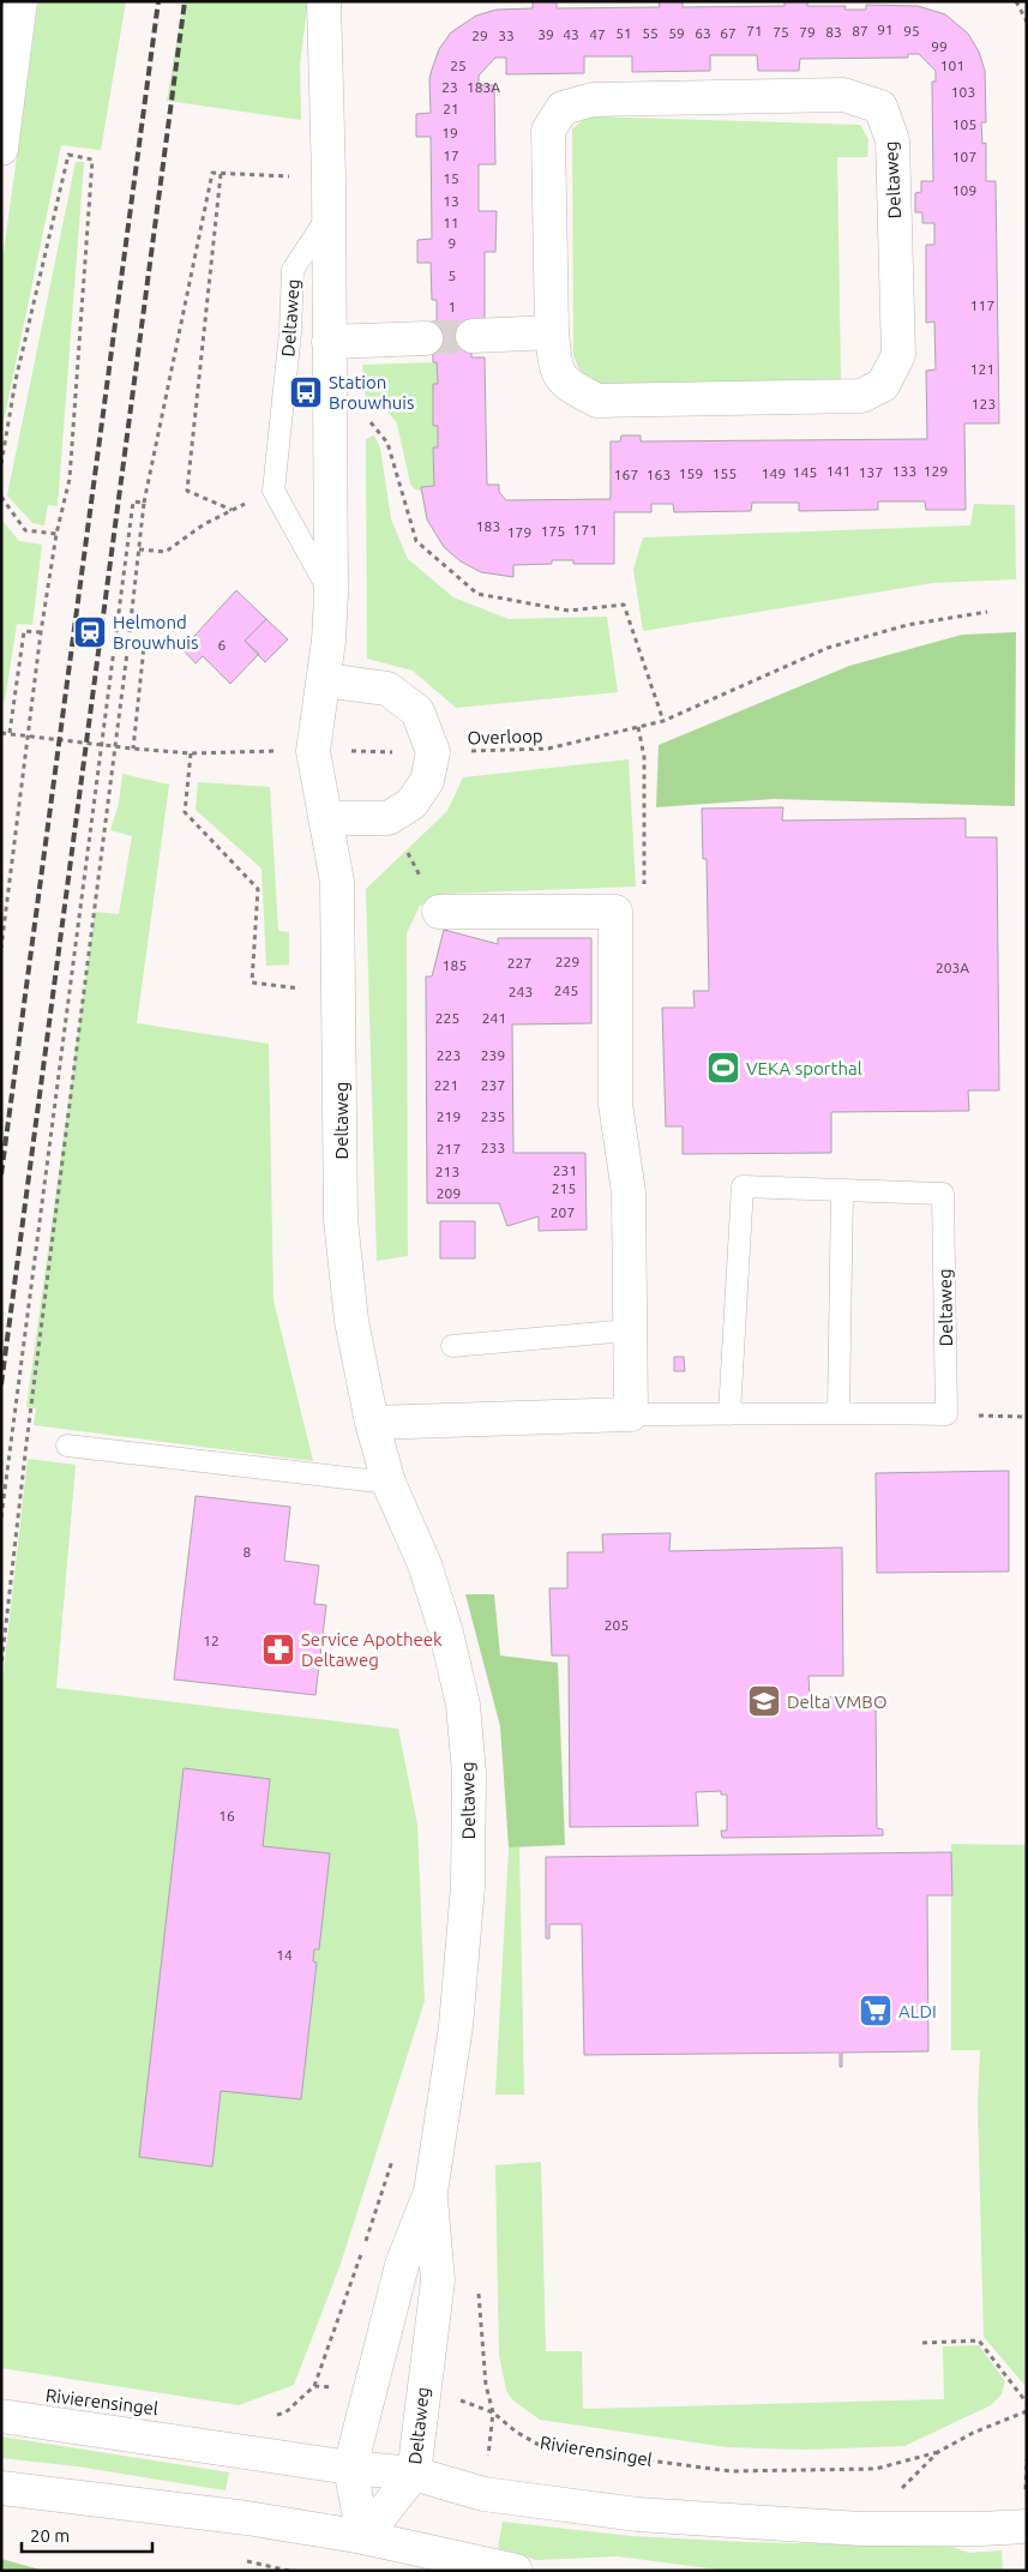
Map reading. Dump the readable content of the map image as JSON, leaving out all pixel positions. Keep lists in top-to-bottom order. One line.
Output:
{"streets":{"street":["Deltaweg","Rivierensingel"],"path":["Overloop"]},"crossings":[["Deltaweg","Overloop"],["Deltaweg","Rivierensingel"]],"places":{"bus stop":["Station Brouwhuis"],"station":["Helmond Brouwhuis"],"sports":["VEKA sporthal"],"pharmacy":["Service Apotheek Deltaweg"],"school or university":["Delta VMBO"],"supermarket":["ALDI"]},"house_numbers":["91","71","87","95","75","79","83","51","55","59","63","67","39","43","47","29","33","99","25","101","23","183A","103","21","105","19","17","107","15","109","13","11","9","5","117","1","121","123","141","133","129","145","137","159","155","149","167","163","183","171","175","179","6","229","227","185","203A","245","243","225","241","223","239","221","237","219","235","233","217","231","213","215","209","207","8","205","12","16","14"],"scale_bar":"20 m"}
